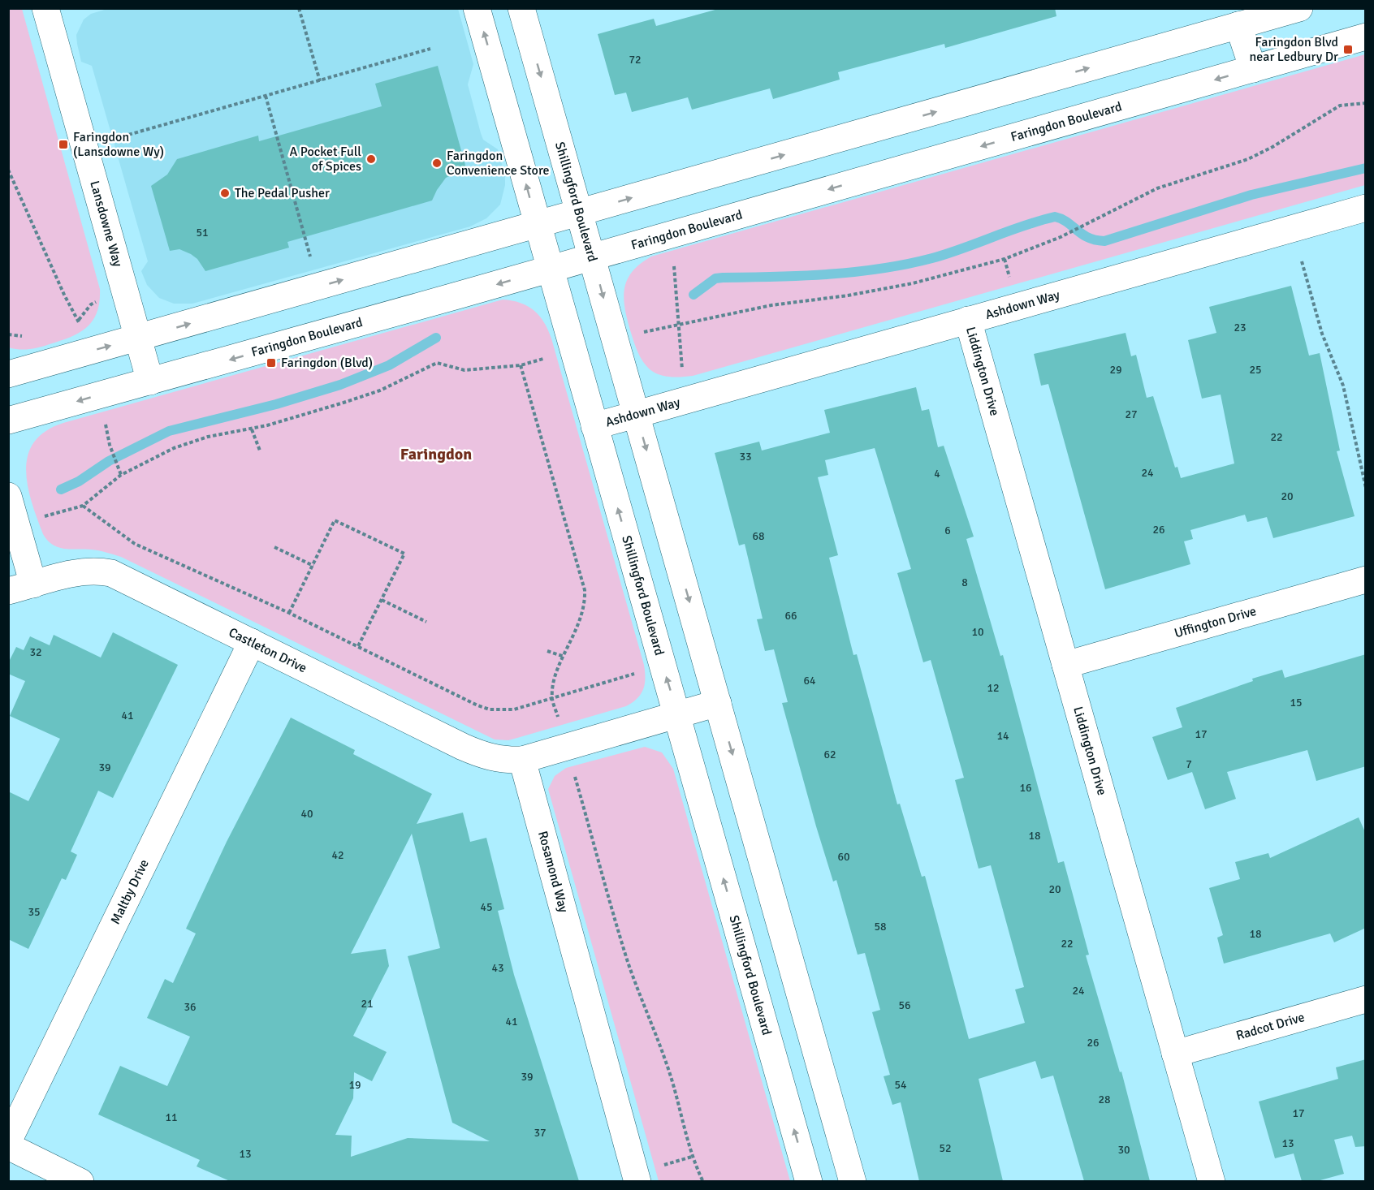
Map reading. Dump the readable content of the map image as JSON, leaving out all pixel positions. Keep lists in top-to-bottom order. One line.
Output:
{"streets":{"street":["Faringdon Boulevard","Shillingford Boulevard","Lansdowne Way","Ashdown Way","Liddington Drive","Uffington Drive","Castleton Drive","Rosamond Way","Maltby Drive","Radcot Drive"]},"crossings":[["Faringdon Boulevard","Shillingford Boulevard"],["Faringdon Boulevard","Lansdowne Way"],["Shillingford Boulevard","Ashdown Way"],["Ashdown Way","Liddington Drive"],["Liddington Drive","Uffington Drive"],["Liddington Drive","Radcot Drive"],["Castleton Drive","Rosamond Way"],["Castleton Drive","Maltby Drive"]],"districts":["Faringdon"],"places":{"transit":["Faringdon Blvd near Ledbury Dr","Faringdon (Lansdowne Wy)","Faringdon (Blvd)"],"other":["A Pocket Full of Spices","Faringdon Convenience Store","The Pedal Pusher"]},"house_numbers":["72","51","23","29","25","27","22","33","24","4","20","26","6","68","8","66","10","32","64","12","15","41","17","14","62","7","39","16","40","18","42","60","20","45","35","58","18","22","43","24","21","56","36","41","26","39","19","54","28","17","11","37","13","52","30","13"]}
